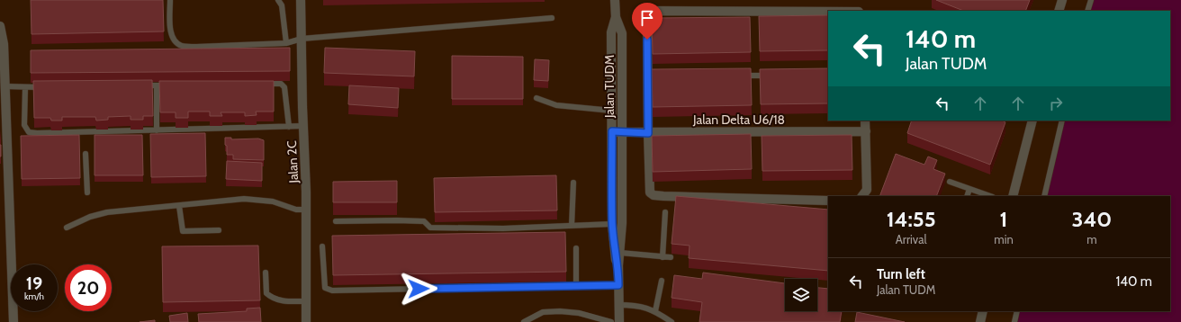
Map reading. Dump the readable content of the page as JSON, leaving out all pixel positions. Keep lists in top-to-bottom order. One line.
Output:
{"streets":{"street":["Jalan TUDM","Jalan Delta U6/18","Jalan 2C"]},"crossings":[["Jalan TUDM","Jalan Delta U6/18"]],"page":{"turn":["140 m","Jalan TUDM"],"eta":["14:55","Arrival","1","min","340","m"],"list":[{"name":"Turn left","note":"Jalan TUDM","value":"140 m"}],"speed":"19 km/h","limit":"20"}}
